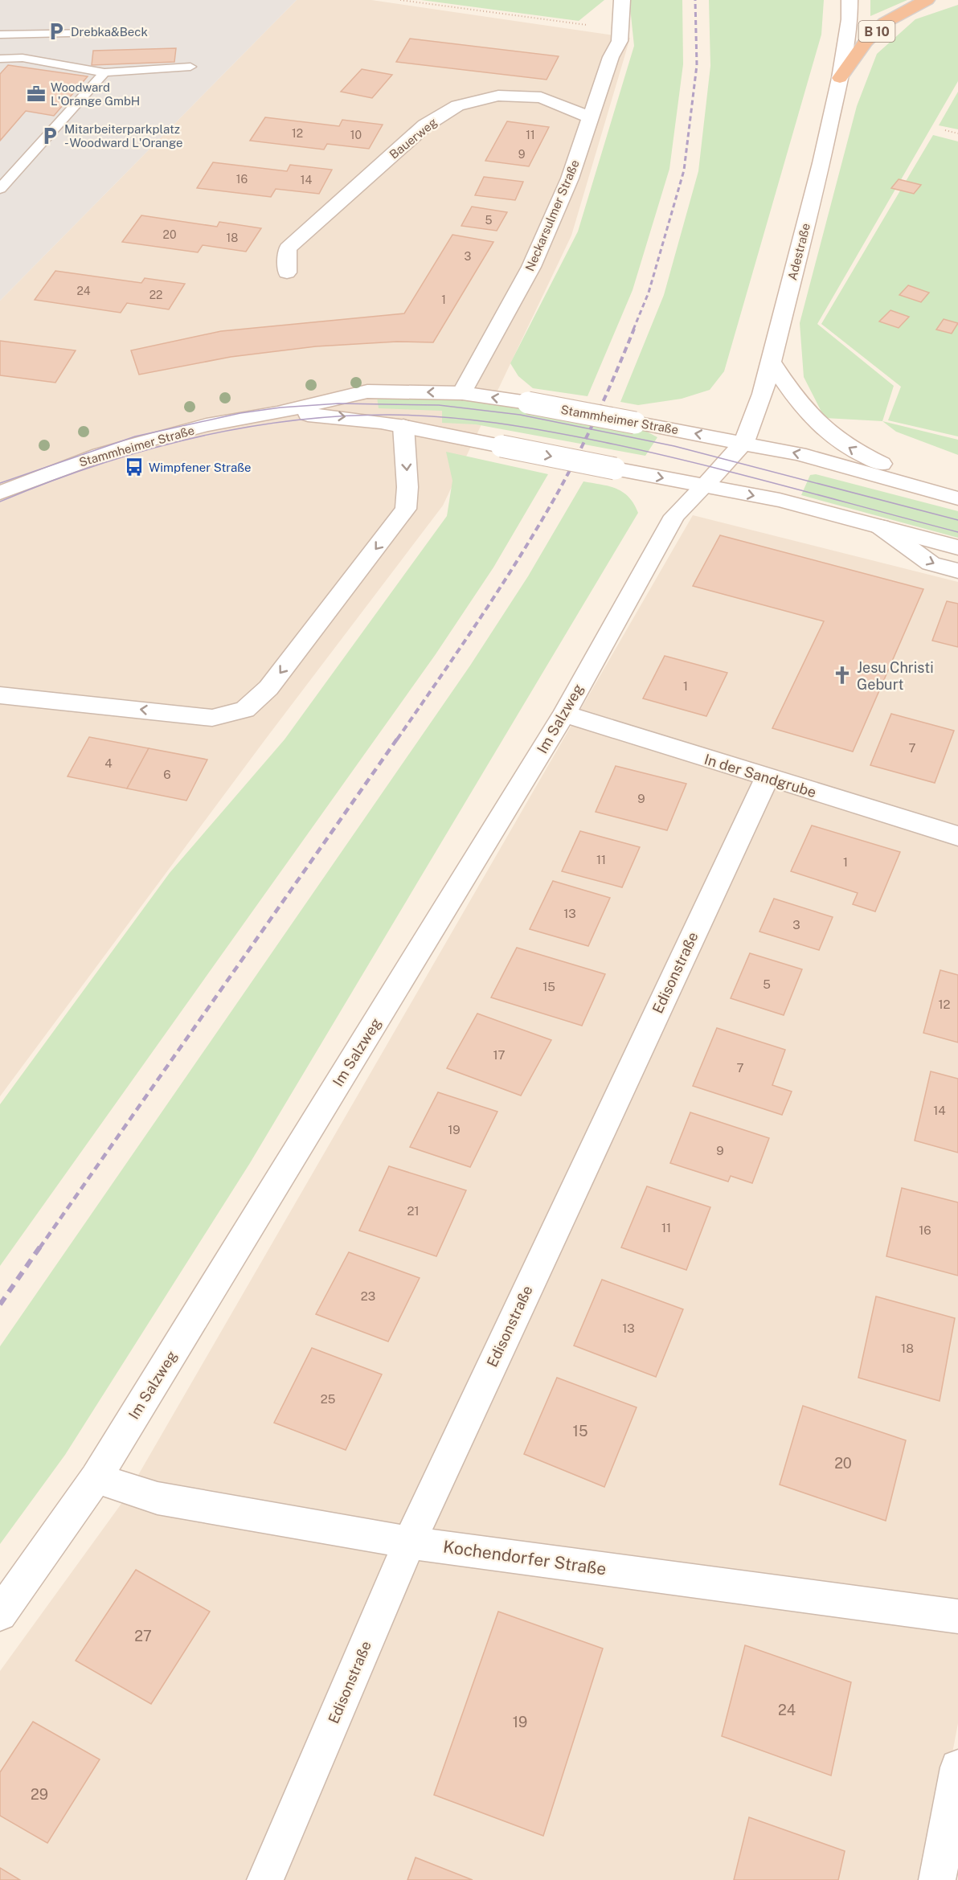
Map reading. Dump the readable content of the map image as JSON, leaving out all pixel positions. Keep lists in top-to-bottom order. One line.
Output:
{"streets":{"highway":["B 10"],"street":["Bauerweg","Neckarsulmer Straße","Adestraße","Stammheimer Straße","Im Salzweg","In der Sandgrube","Edisonstraße","Kochendorfer Straße"]},"crossings":[["B 10","Adestraße"],["Bauerweg","Neckarsulmer Straße"],["Neckarsulmer Straße","Stammheimer Straße"],["Adestraße","Stammheimer Straße"],["Adestraße","Im Salzweg"],["Stammheimer Straße","Im Salzweg"],["Im Salzweg","In der Sandgrube"],["Im Salzweg","Kochendorfer Straße"],["In der Sandgrube","Edisonstraße"],["Edisonstraße","Kochendorfer Straße"]],"places":{"parking":["Drebka&Beck","Mitarbeiterparkplatz - Woodward L'Orange"],"office":["Woodward L'Orange GmbH"],"bus stop":["Wimpfener Straße"],"church":["Jesu Christi Geburt"]},"house_numbers":["12","10","11","9","16","14","5","20","18","3","24","22","1","1","7","4","6","9","11","1","13","3","5","15","12","17","7","14","19","9","21","11","16","23","13","18","25","15","20","27","24","19","29"]}
